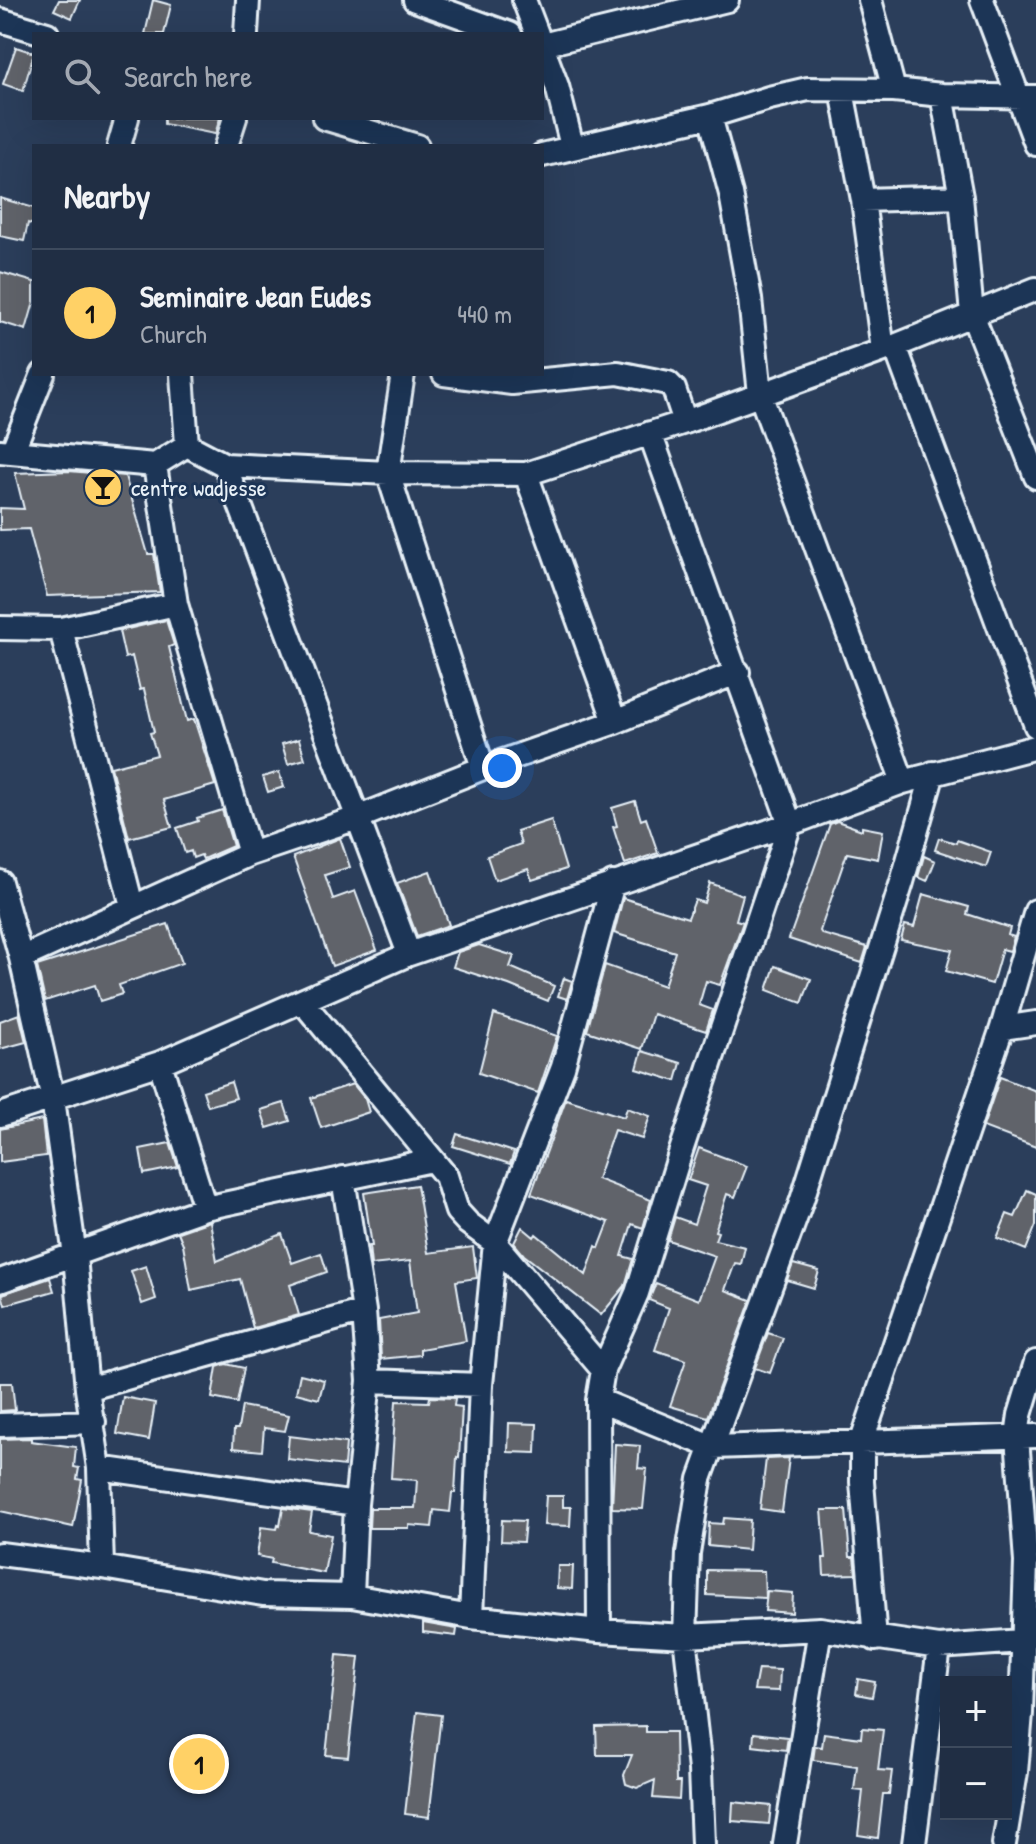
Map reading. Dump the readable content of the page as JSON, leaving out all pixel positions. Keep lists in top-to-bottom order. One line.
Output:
{"places":{"bar":["centre wadjesse"]},"page":{"search":"Search here","heading":"Nearby","list":[{"mark":"1","name":"Seminaire Jean Eudes","note":"Church","value":"440 m"}],"map_buttons":["+","−"],"pins":"1"}}
